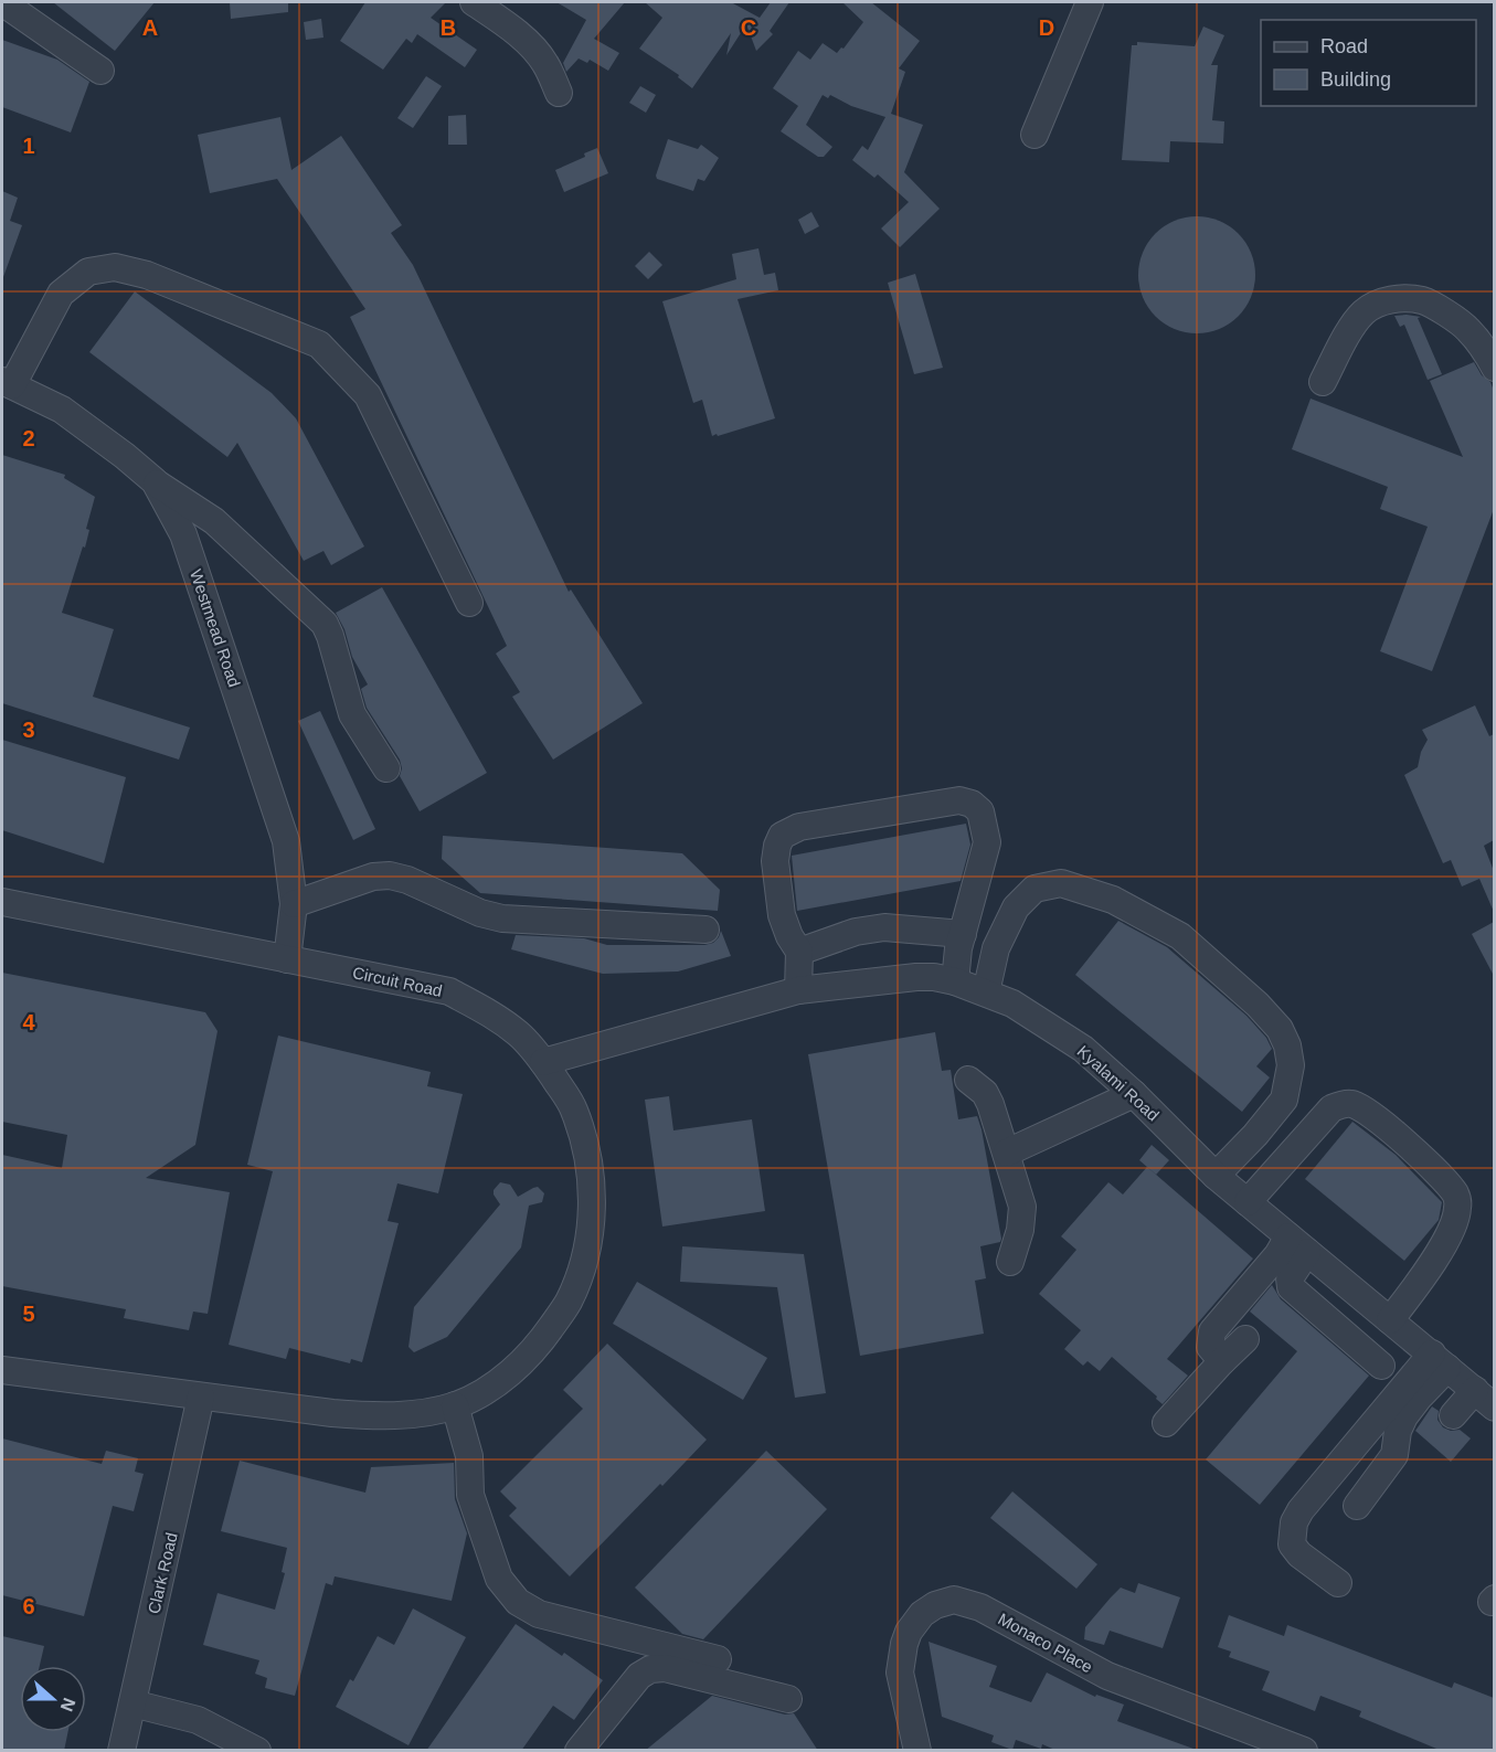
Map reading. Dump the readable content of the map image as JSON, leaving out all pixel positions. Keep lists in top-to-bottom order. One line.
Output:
{"streets":{"street":["Westmead Road","Circuit Road","Kyalami Road","Clark Road","Monaco Place"]},"crossings":[["Westmead Road","Circuit Road"],["Circuit Road","Kyalami Road"],["Circuit Road","Clark Road"]],"legend":["Road","Building"],"north":"right","grid":{"columns":["A","B","C","D"],"rows":["1","2","3","4","5","6"]}}
